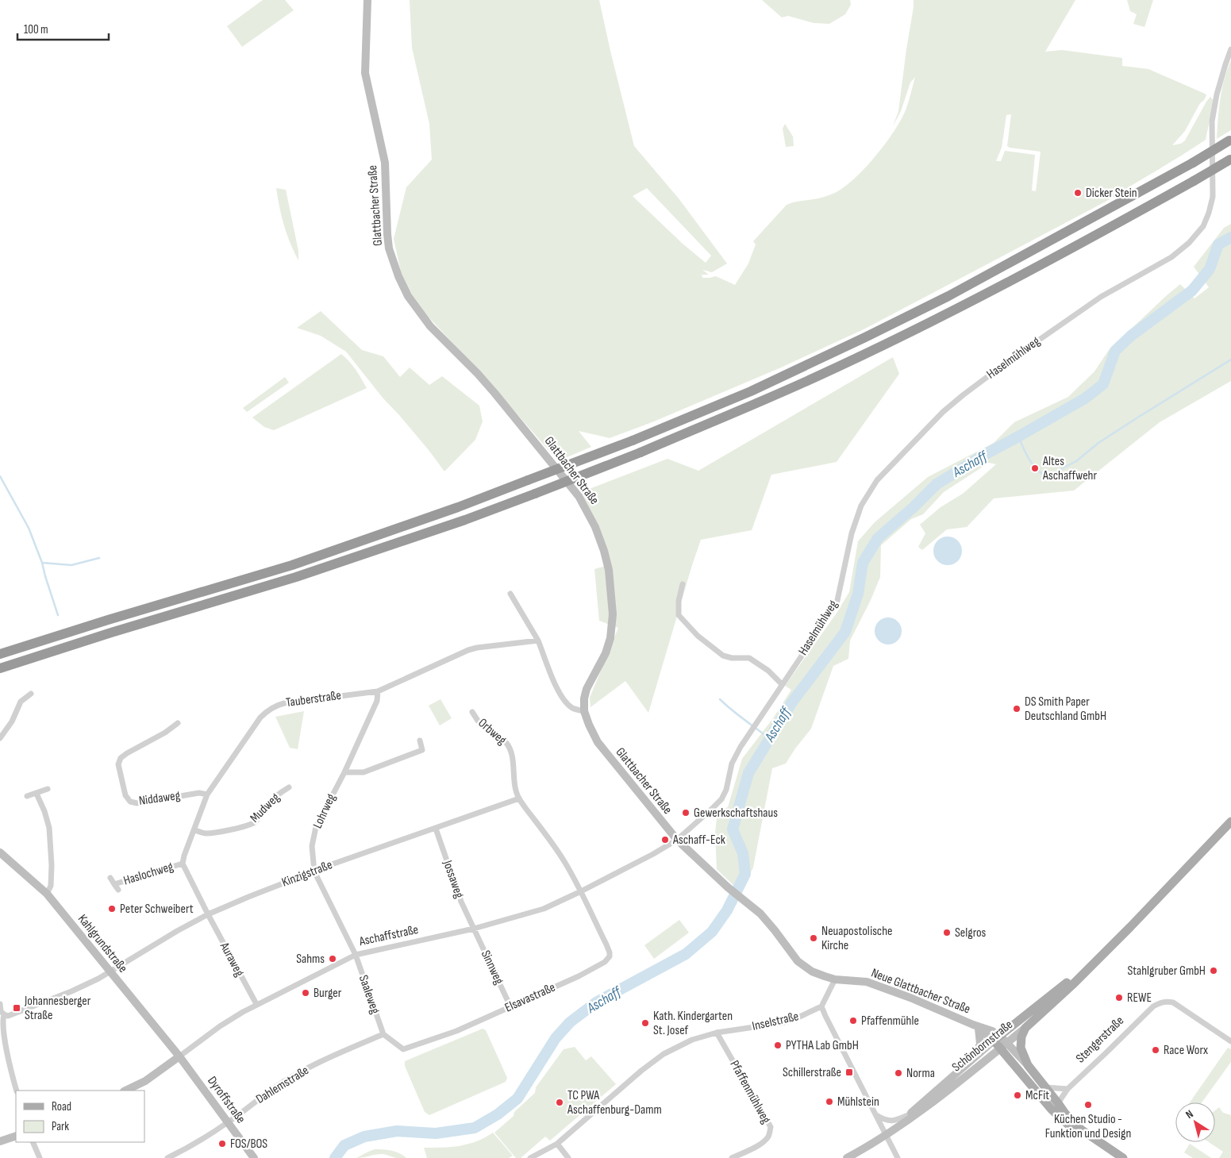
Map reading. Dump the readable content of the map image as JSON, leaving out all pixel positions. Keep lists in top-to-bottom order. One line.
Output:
{"streets":{"main road":["Schönbornstraße"],"street":["Glattbacher Straße","Haselmühlweg","Tauberstraße","Orbweg","Niddaweg","Mudweg","Lohrweg","Haslochweg","Kinzigstraße","Jossaweg","Aschaffstraße","Kahlgrundstraße","Auraweg","Sinnweg","Neue Glattbacher Straße","Saaleweg","Elsavastraße","Inselstraße","Stengerstraße","Dahlemstraße","Pfaffenmühlweg","Dyroffstraße"]},"crossings":[["Glattbacher Straße","Haselmühlweg"],["Glattbacher Straße","Aschaffstraße"],["Glattbacher Straße","Neue Glattbacher Straße"],["Haselmühlweg","Aschaffstraße"],["Tauberstraße","Niddaweg"],["Tauberstraße","Mudweg"],["Tauberstraße","Lohrweg"],["Tauberstraße","Haslochweg"],["Orbweg","Kinzigstraße"],["Lohrweg","Kinzigstraße"],["Lohrweg","Aschaffstraße"],["Lohrweg","Saaleweg"],["Kinzigstraße","Jossaweg"],["Kinzigstraße","Kahlgrundstraße"],["Kinzigstraße","Auraweg"],["Jossaweg","Aschaffstraße"],["Jossaweg","Sinnweg"],["Aschaffstraße","Kahlgrundstraße"],["Aschaffstraße","Auraweg"],["Aschaffstraße","Sinnweg"],["Aschaffstraße","Saaleweg"],["Aschaffstraße","Elsavastraße"],["Aschaffstraße","Dyroffstraße"],["Kahlgrundstraße","Dyroffstraße"],["Sinnweg","Elsavastraße"],["Neue Glattbacher Straße","Schönbornstraße"],["Saaleweg","Elsavastraße"],["Saaleweg","Dahlemstraße"],["Elsavastraße","Dahlemstraße"],["Inselstraße","Pfaffenmühlweg"],["Dahlemstraße","Dyroffstraße"]],"water":["Aschaff"],"places":{"other":["Dicker Stein","Altes Aschaffwehr","DS Smith Paper Deutschland GmbH","Gewerkschaftshaus","Aschaff-Eck","Peter Schweibert","Selgros","Neuapostolische Kirche","Sahms","Stahlgruber GmbH","Burger","REWE","Pfaffenmühle","Kath. Kindergarten St. Josef","PYTHA Lab GmbH","Race Worx","Norma","McFit","Mühlstein","TC PWA Aschaffenburg-Damm","Küchen Studio - Funktion und Design","FOS/BOS"],"transit":["Johannesberger Straße","Schillerstraße"]},"legend":["Road","Park"],"scale_bar":"100 m","north":"top left"}
